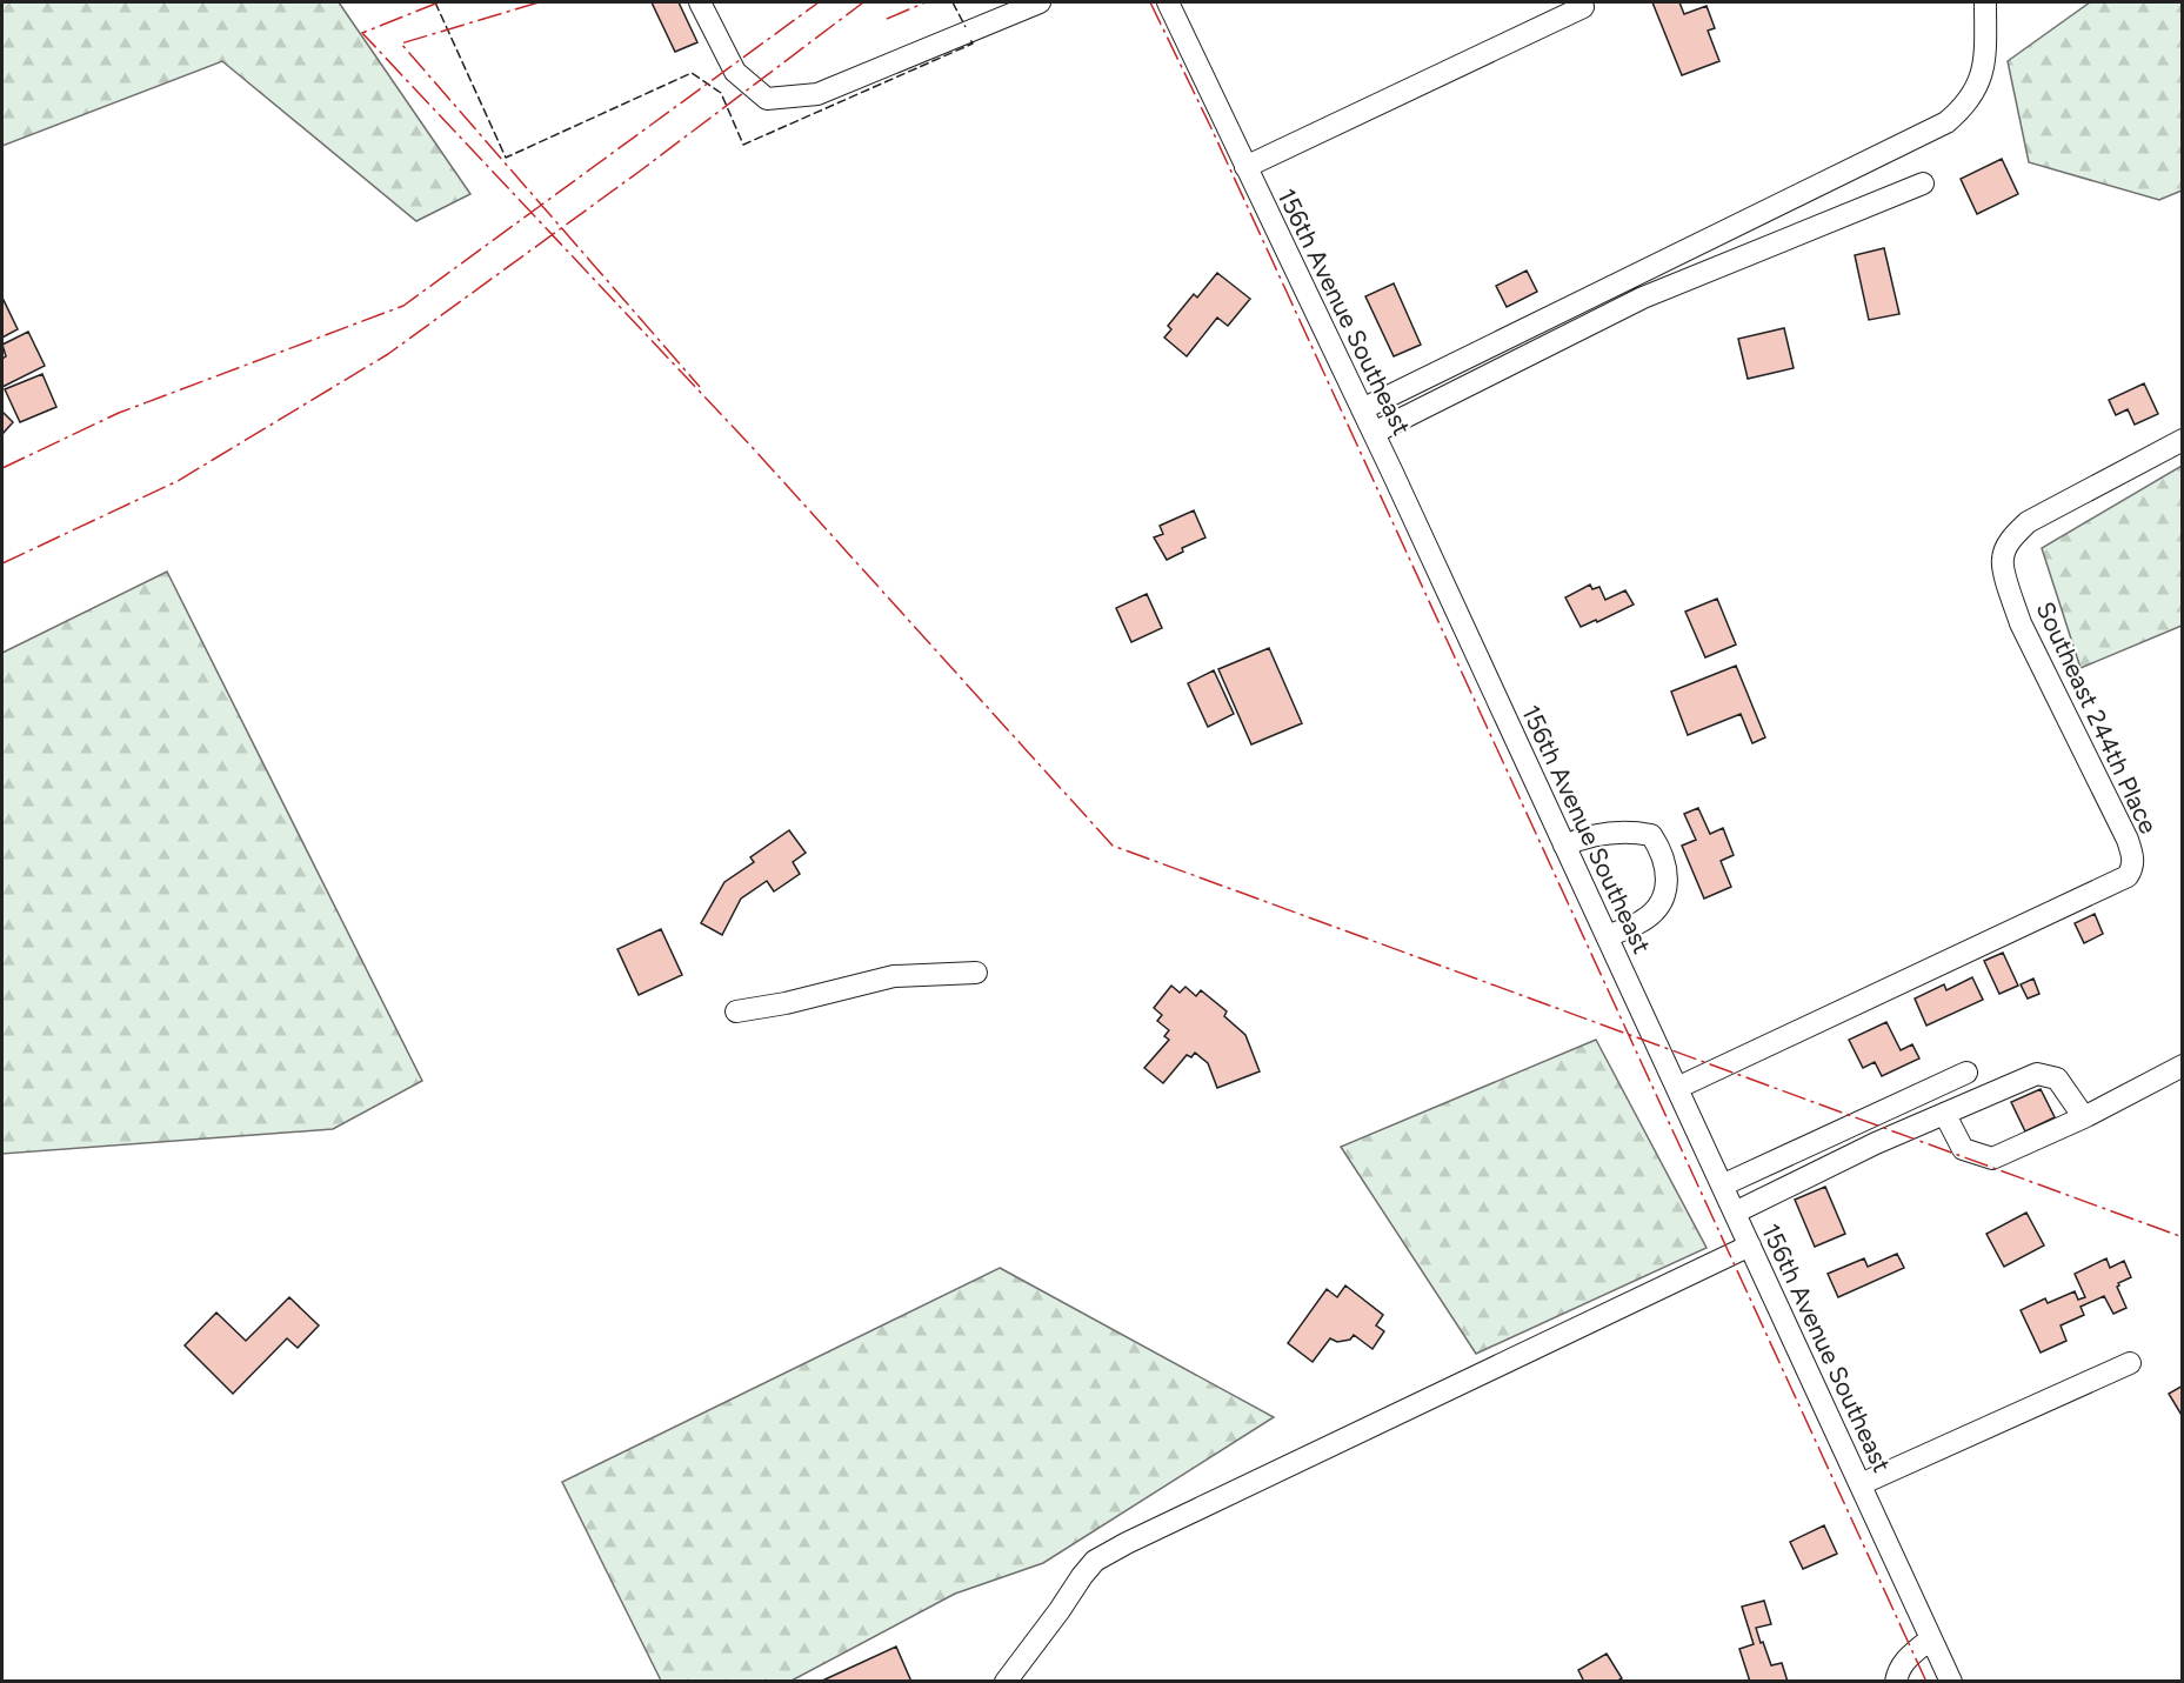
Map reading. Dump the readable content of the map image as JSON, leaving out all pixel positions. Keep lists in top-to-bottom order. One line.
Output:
{"streets":{"street":["156th Avenue Southeast","Southeast 244th Place"]},"crossings":[["156th Avenue Southeast","Southeast 244th Place"]]}
